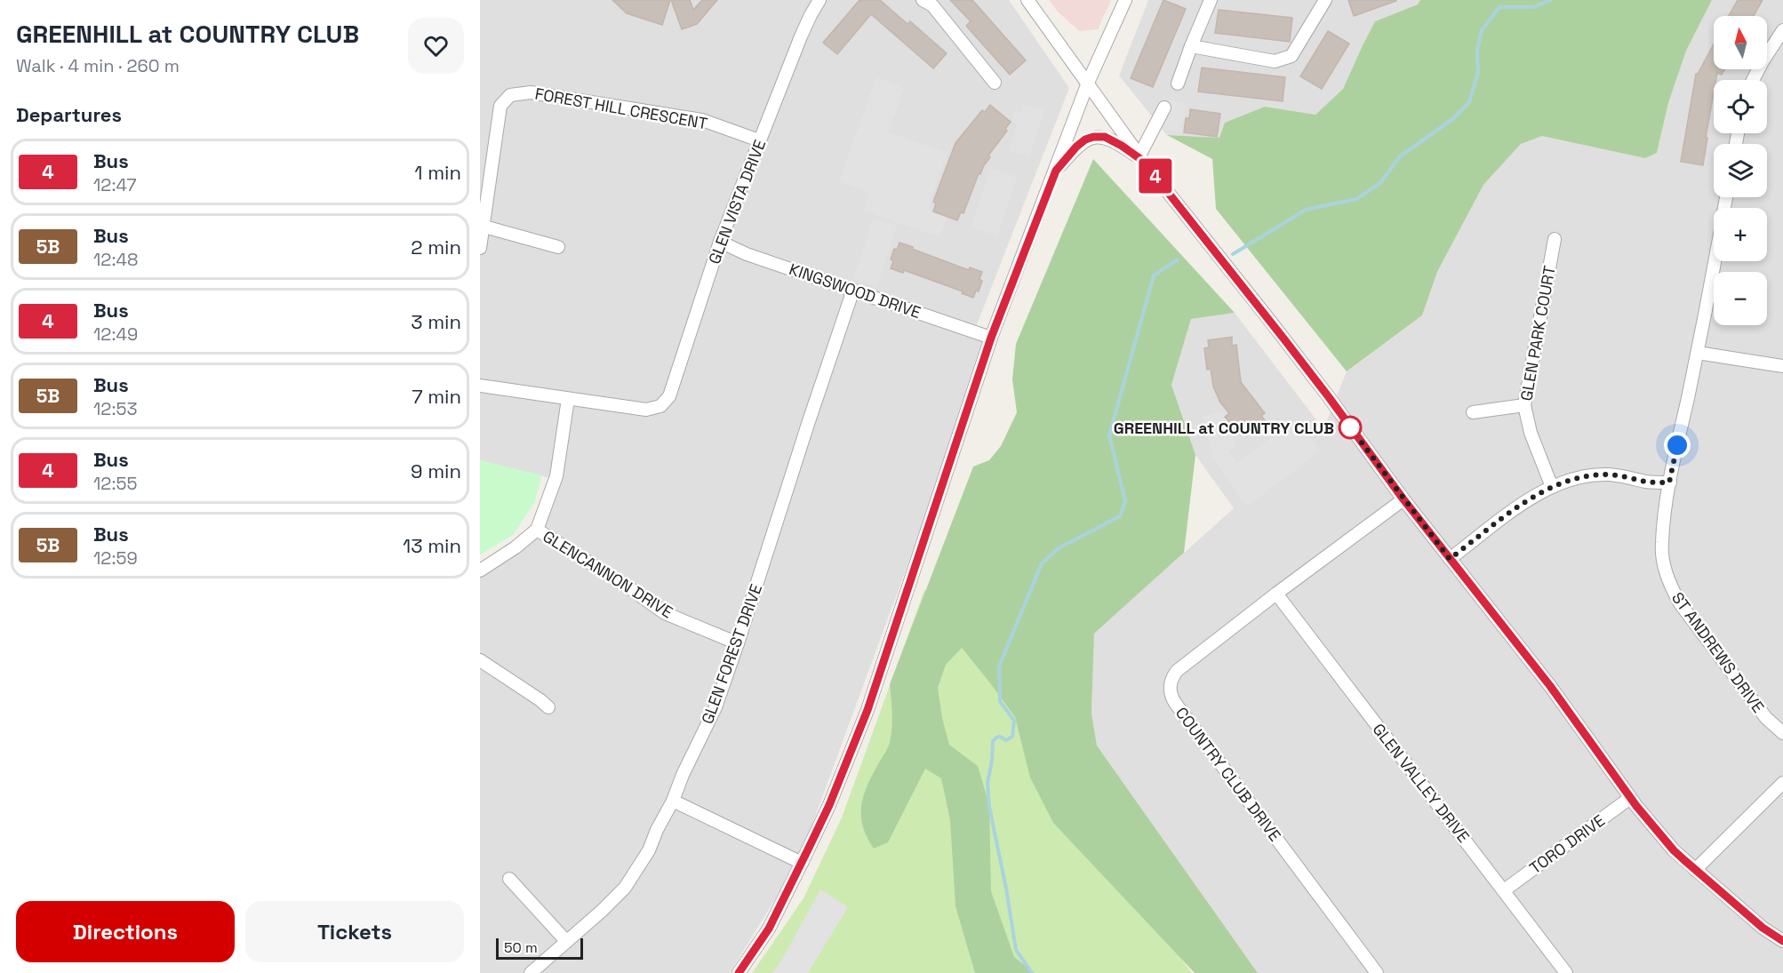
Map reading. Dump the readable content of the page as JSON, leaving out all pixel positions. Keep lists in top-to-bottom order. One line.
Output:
{"streets":{"street":["FOREST HILL CRESCENT","GLEN VISTA DRIVE","KINGSWOOD DRIVE","GLEN PARK COURT","GLENCANNON DRIVE","ST ANDREWS DRIVE","GLEN FOREST DRIVE","COUNTRY CLUB DRIVE","GLEN VALLEY DRIVE","TORO DRIVE"]},"crossings":[["FOREST HILL CRESCENT","GLEN VISTA DRIVE"],["GLEN VISTA DRIVE","KINGSWOOD DRIVE"],["KINGSWOOD DRIVE","GLEN FOREST DRIVE"],["GLENCANNON DRIVE","GLEN FOREST DRIVE"],["COUNTRY CLUB DRIVE","GLEN VALLEY DRIVE"],["GLEN VALLEY DRIVE","TORO DRIVE"]],"places":["GREENHILL at COUNTRY CLUB"],"lines":["bus line 4"],"scale_bar":"50 m","north":"top","page":{"heading":[["GREENHILL at COUNTRY CLUB","Walk · 4 min · 260 m"],"Departures"],"on_map":"4","map_buttons":["+","−"],"list":[{"mark":"4","name":"Bus","note":"12:47","value":"1 min"},{"mark":"5B","name":"Bus","note":"12:48","value":"2 min"},{"mark":"4","name":"Bus","note":"12:49","value":"3 min"},{"mark":"5B","name":"Bus","note":"12:53","value":"7 min"},{"mark":"4","name":"Bus","note":"12:55","value":"9 min"},{"mark":"5B","name":"Bus","note":"12:59","value":"13 min"}],"buttons":["Directions","Tickets"],"scale":"50 m"}}
